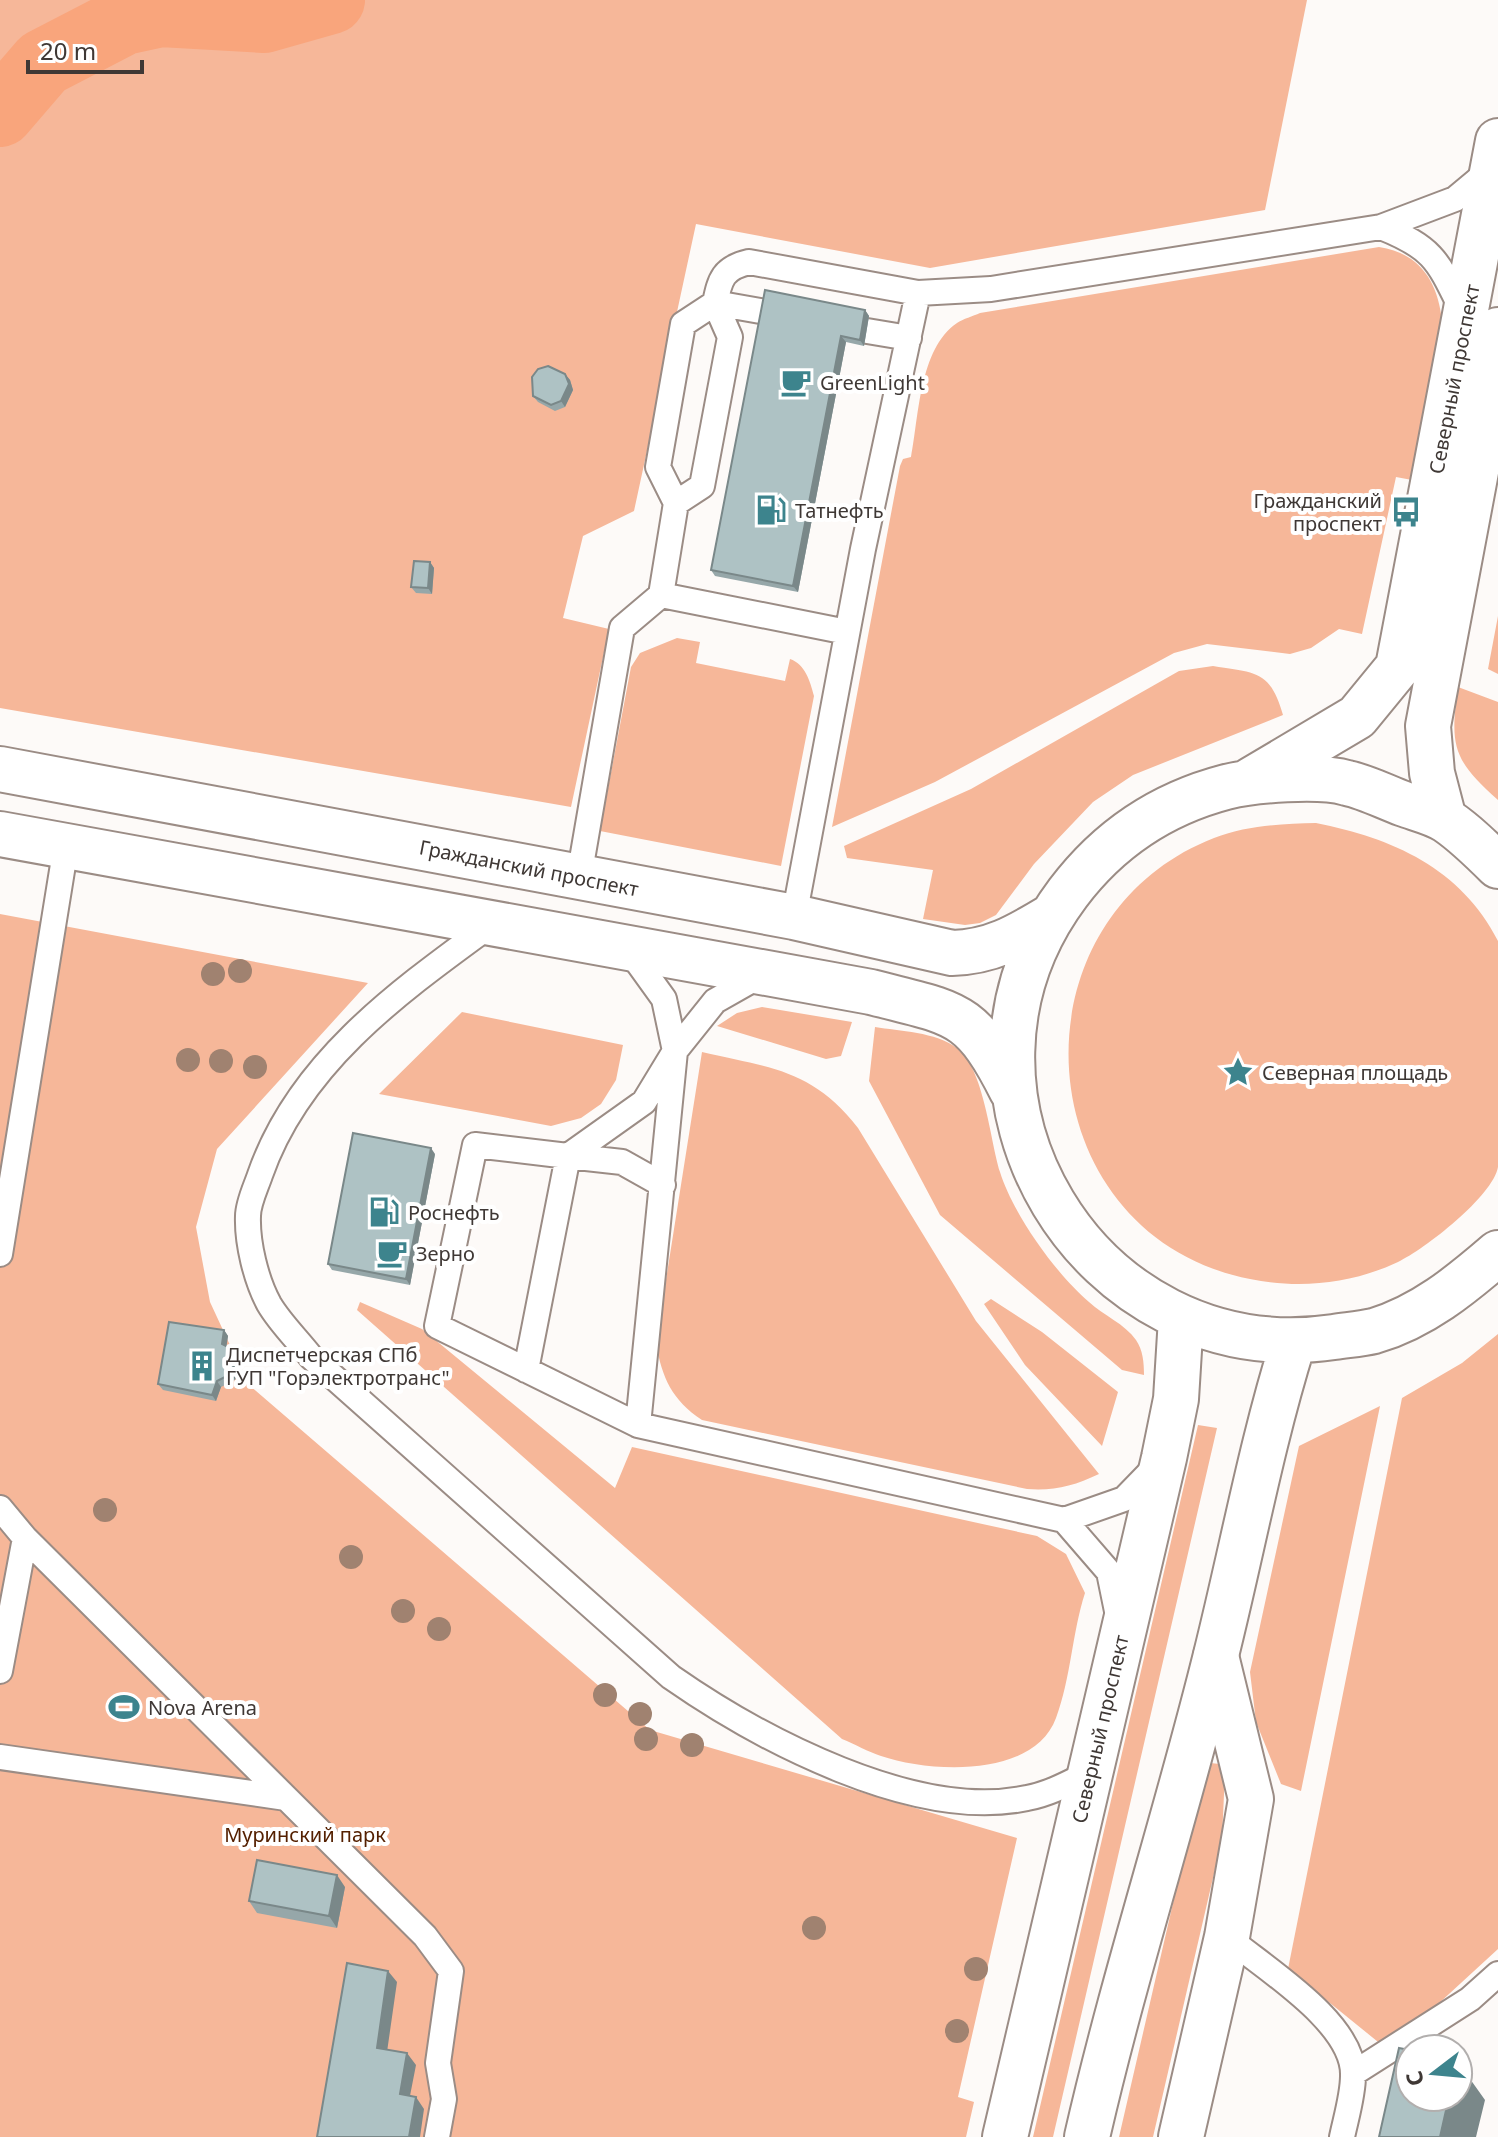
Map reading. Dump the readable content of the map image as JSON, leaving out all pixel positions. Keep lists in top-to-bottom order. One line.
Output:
{"streets":{"main road":["Северный проспект","Гражданский проспект"]},"parks":["Муринский парк"],"places":{"cafe":["GreenLight","Зерно"],"fuel station":["Татнефть","Роснефть"],"bus stop":["Гражданский проспект"],"place":["Северная площадь"],"building":["Диспетчерская СПб ГУП \"Горэлектротранс\""],"sports":["Nova Arena"]},"scale_bar":"20 m","north":"left"}
